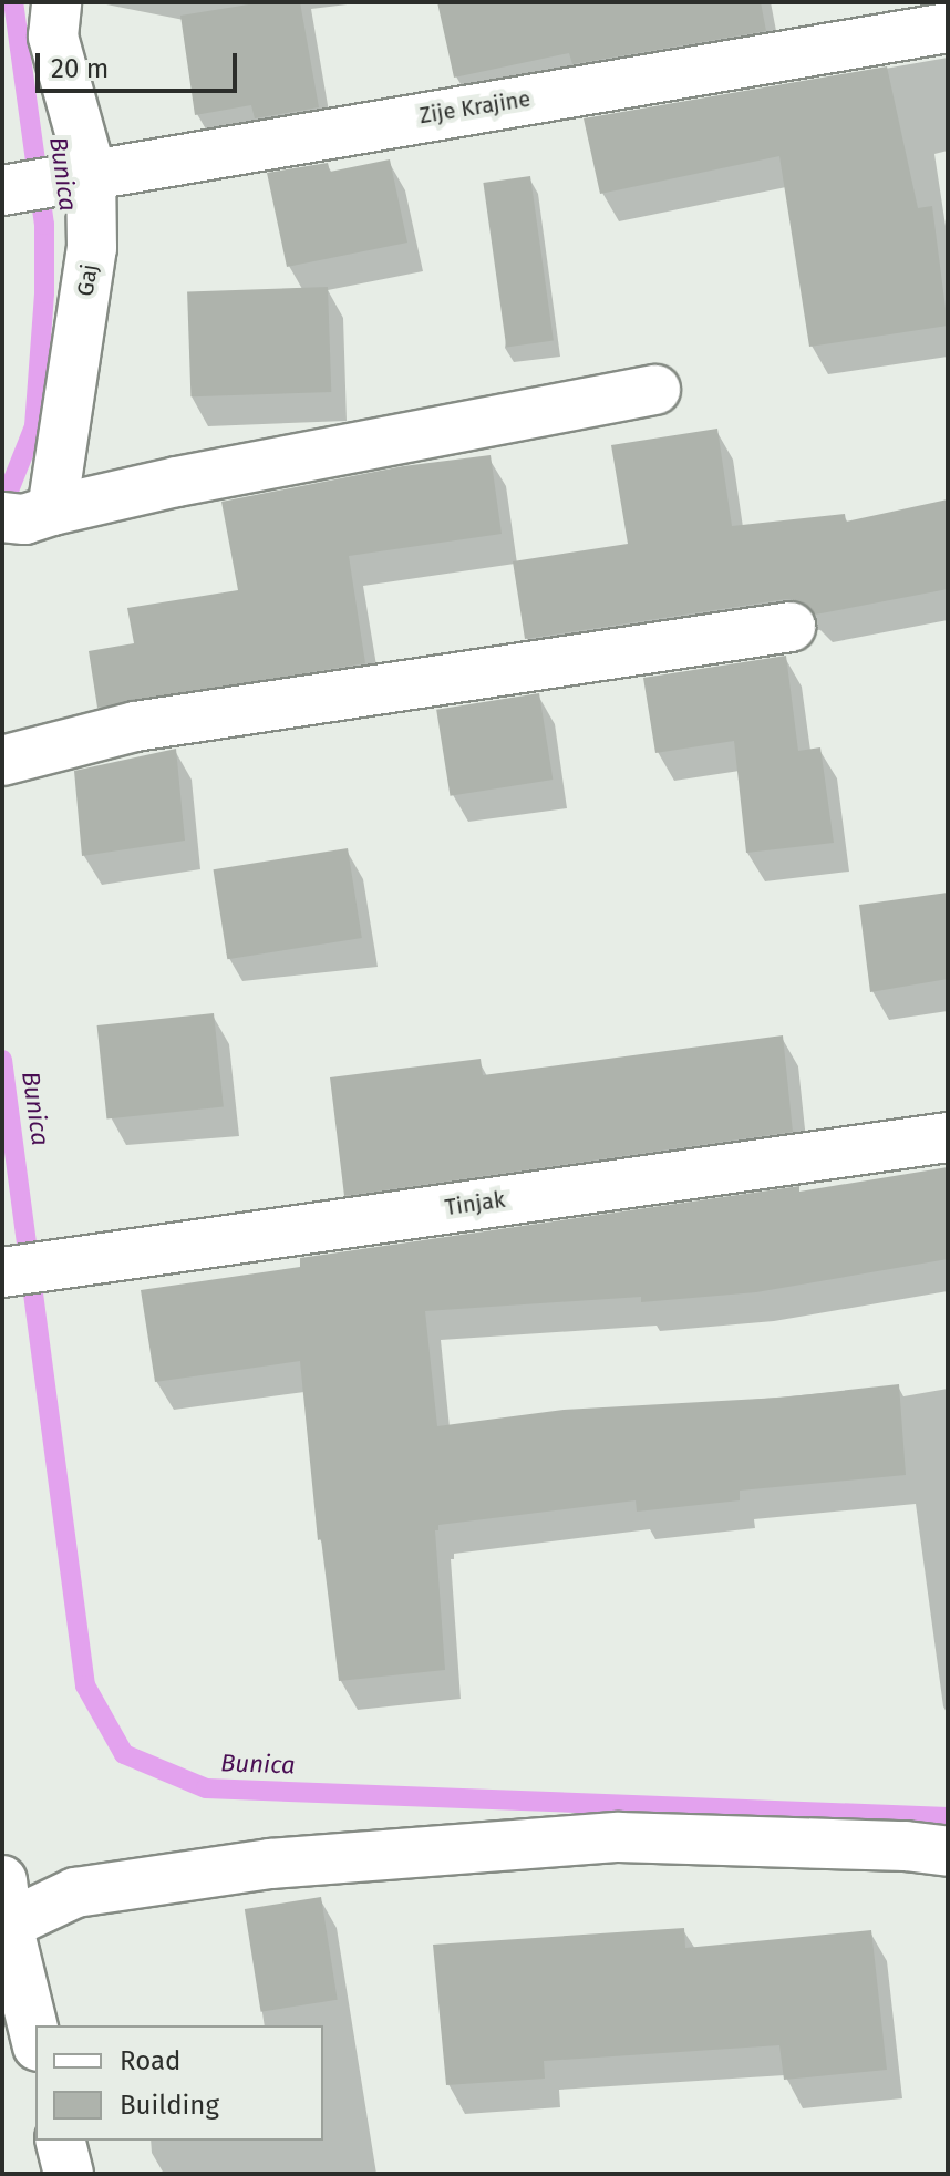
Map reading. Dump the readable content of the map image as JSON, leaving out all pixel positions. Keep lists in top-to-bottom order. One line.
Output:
{"streets":{"street":["Zije Krajine","Gaj","Tinjak"]},"crossings":[["Zije Krajine","Gaj"]],"water":["Bunica"],"legend":["Road","Building"],"scale_bar":"20 m"}
